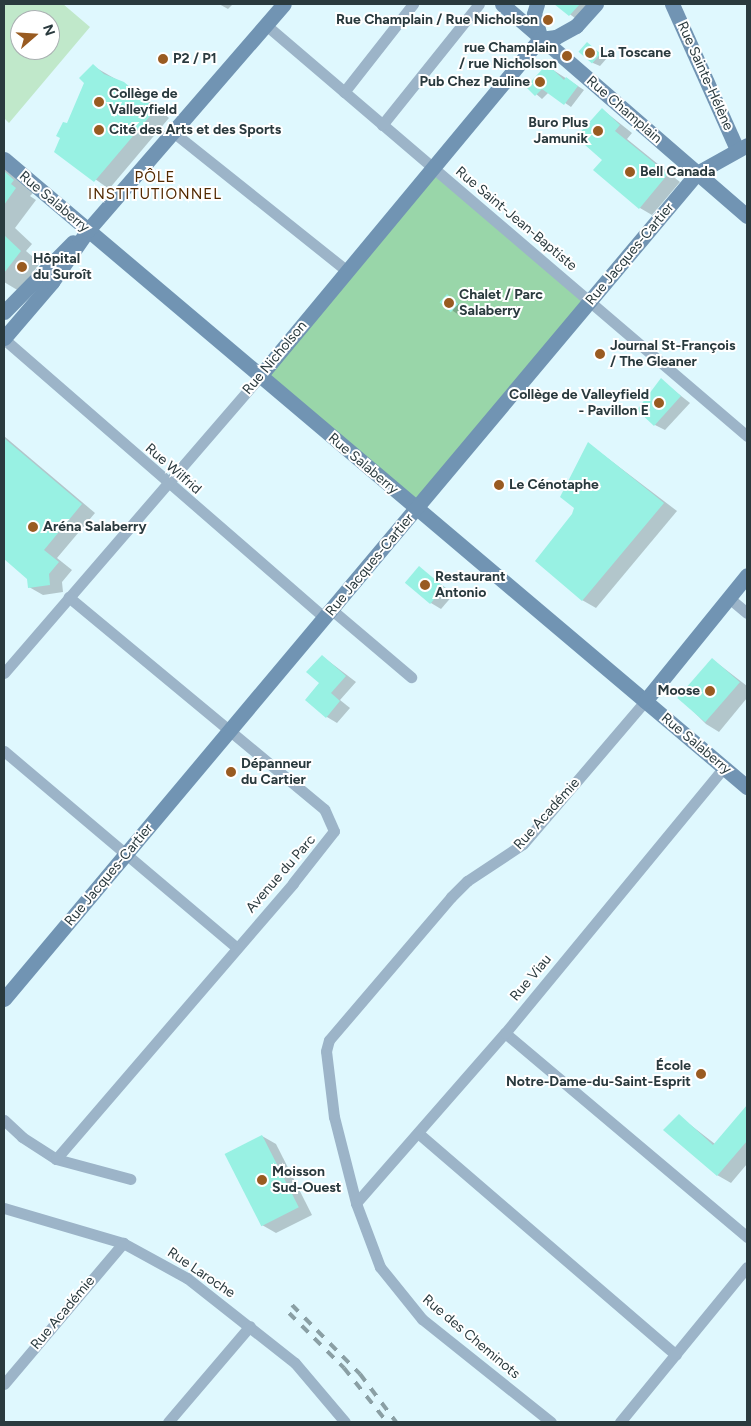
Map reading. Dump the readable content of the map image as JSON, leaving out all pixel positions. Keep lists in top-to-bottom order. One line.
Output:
{"streets":{"street":["Rue Sainte-Hélène","Rue Champlain","Rue Salaberry","Rue Saint-Jean-Baptiste","Rue Jacques-Cartier","Rue Nicholson","Rue Wilfrid","Rue Académie","Avenue du Parc","Rue Viau","Rue Laroche","Rue des Cheminots"]},"crossings":[["Rue Sainte-Hélène","Rue Jacques-Cartier"],["Rue Champlain","Rue Jacques-Cartier"],["Rue Champlain","Rue Nicholson"],["Rue Salaberry","Rue Jacques-Cartier"],["Rue Salaberry","Rue Nicholson"],["Rue Salaberry","Rue Académie"],["Rue Salaberry","Rue Viau"],["Rue Saint-Jean-Baptiste","Rue Jacques-Cartier"],["Rue Saint-Jean-Baptiste","Rue Nicholson"],["Rue Jacques-Cartier","Rue Wilfrid"],["Rue Jacques-Cartier","Avenue du Parc"],["Rue Nicholson","Rue Wilfrid"],["Rue Nicholson","Avenue du Parc"],["Rue Académie","Rue Laroche"],["Rue Académie","Rue des Cheminots"],["Rue Viau","Rue des Cheminots"]],"districts":["PÔLE INSTITUTIONNEL"],"places":["Rue Champlain / Rue Nicholson","La Toscane","rue Champlain / rue Nicholson","P2 / P1","Pub Chez Pauline","Collège de Valleyfield","Cité des Arts et des Sports","Buro Plus Jamunik","Bell Canada","Hôpital du Suroît","Chalet / Parc Salaberry","Journal St-François / The Gleaner","Collège de Valleyfield - Pavillon E","Le Cénotaphe","Aréna Salaberry","Restaurant Antonio","Moose","Dépanneur du Cartier","École Notre-Dame-du-Saint-Esprit","Moisson Sud-Ouest"],"north":"right"}
